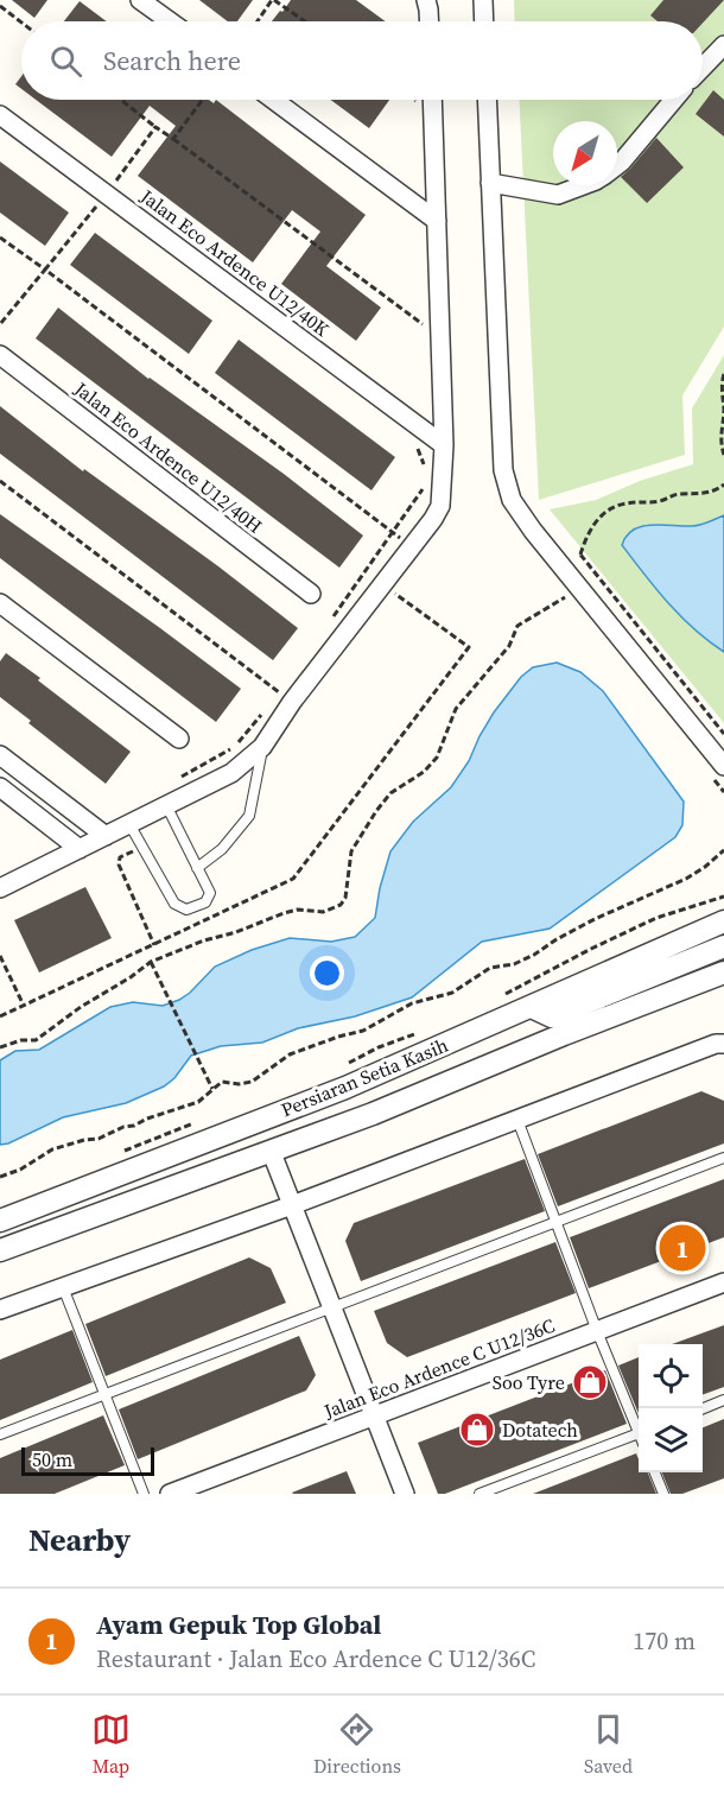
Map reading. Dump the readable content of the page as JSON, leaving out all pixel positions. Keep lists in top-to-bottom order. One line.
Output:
{"streets":{"street":["Jalan Eco Ardence U12/40K","Jalan Eco Ardence U12/40H","Persiaran Setia Kasih","Jalan Eco Ardence C U12/36C"]},"places":{"shop":["Soo Tyre","Dotatech"]},"scale_bar":"50 m","north":"bottom left","page":{"search":"Search here","pins":"1","scale":"50 m","heading":"Nearby","list":[{"mark":"1","name":"Ayam Gepuk Top Global","note":"Restaurant · Jalan Eco Ardence C U12/36C","value":"170 m"}],"nav":["Map","Directions","Saved"]}}
